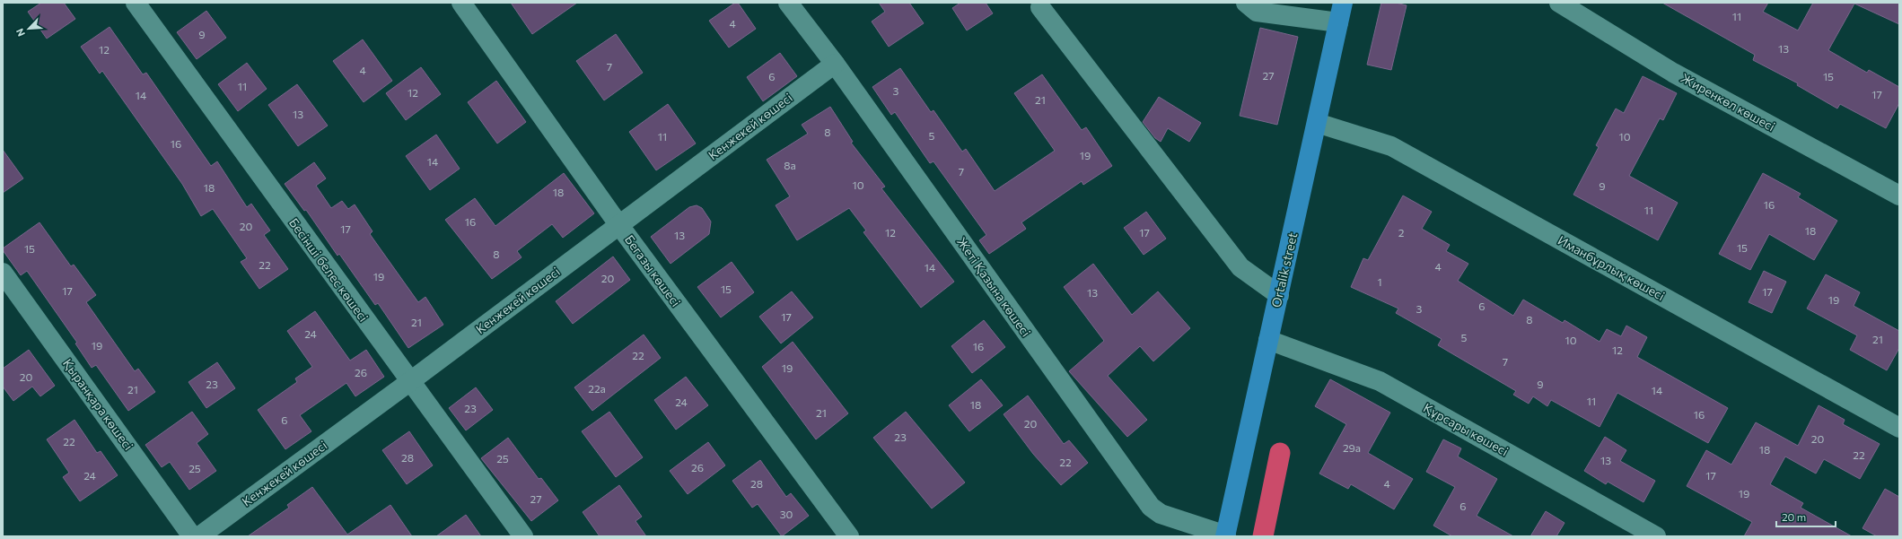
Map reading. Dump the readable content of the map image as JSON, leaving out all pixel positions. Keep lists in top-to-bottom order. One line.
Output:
{"streets":{"main road":["Ortalik street"],"street":["Жиренкөл көшесі","Кенжекей көшесі","Иманбұрлық көшесі","Бесінші белес көшесі","Бегазы көшесі","Жеті Қазына көшесі","Қыранқара көшесі","Құрсары көшесі"]},"crossings":[["Кенжекей көшесі","Бесінші белес көшесі"],["Кенжекей көшесі","Бегазы көшесі"],["Кенжекей көшесі","Жеті Қазына көшесі"],["Иманбұрлық көшесі","Ortalik street"],["Ortalik street","Жеті Қазына көшесі"],["Ortalik street","Құрсары көшесі"]],"house_numbers":["11","4","9","13","12","7","4","27","6","15","11","3","12","17","14","21","13","8","5","11","10","16","19","14","8а","7","10","9","18","18","16","11","16","20","17","18","12","17","2","13","15","15","8","22","4","14","19","20","1","15","17","17","13","19","6","3","17","8","21","24","5","21","10","19","16","12","22","7","19","26","20","23","9","22а","21","14","11","24","18","23","21","16","6","20","23","20","22","29а","18","22","28","25","13","22","26","25","24","17","28","4","19","27","6","30"],"scale_bar":"20 m","north":"bottom left"}
